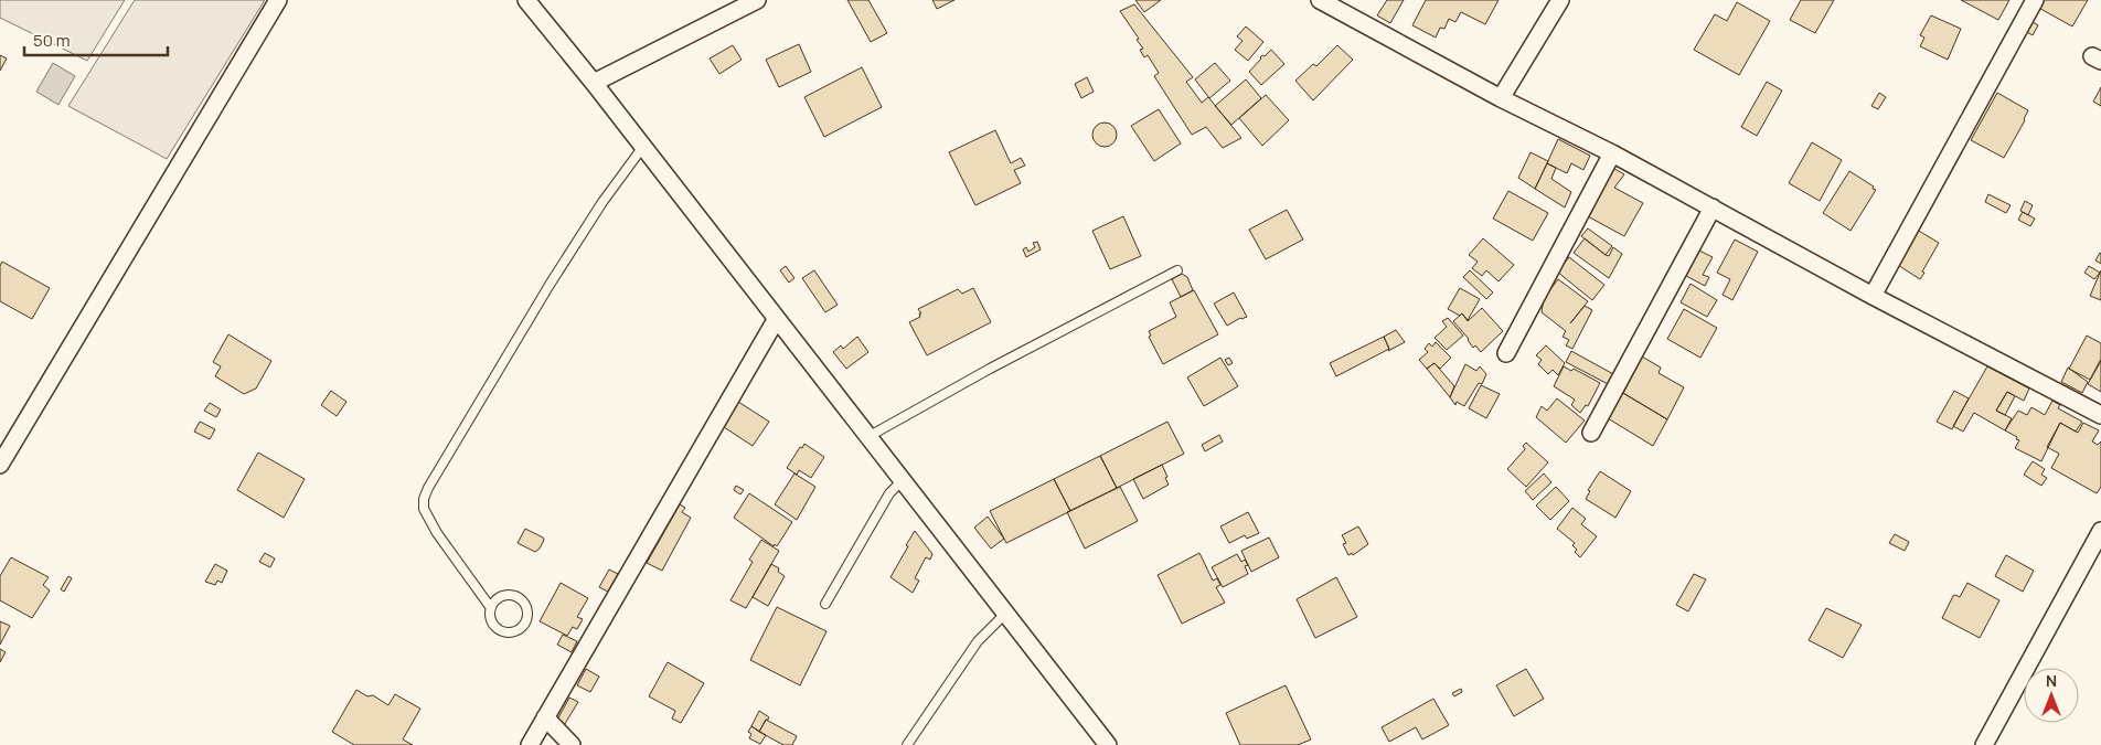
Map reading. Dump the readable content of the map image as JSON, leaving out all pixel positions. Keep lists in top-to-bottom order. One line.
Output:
{"scale_bar":"50 m","north":"top"}
